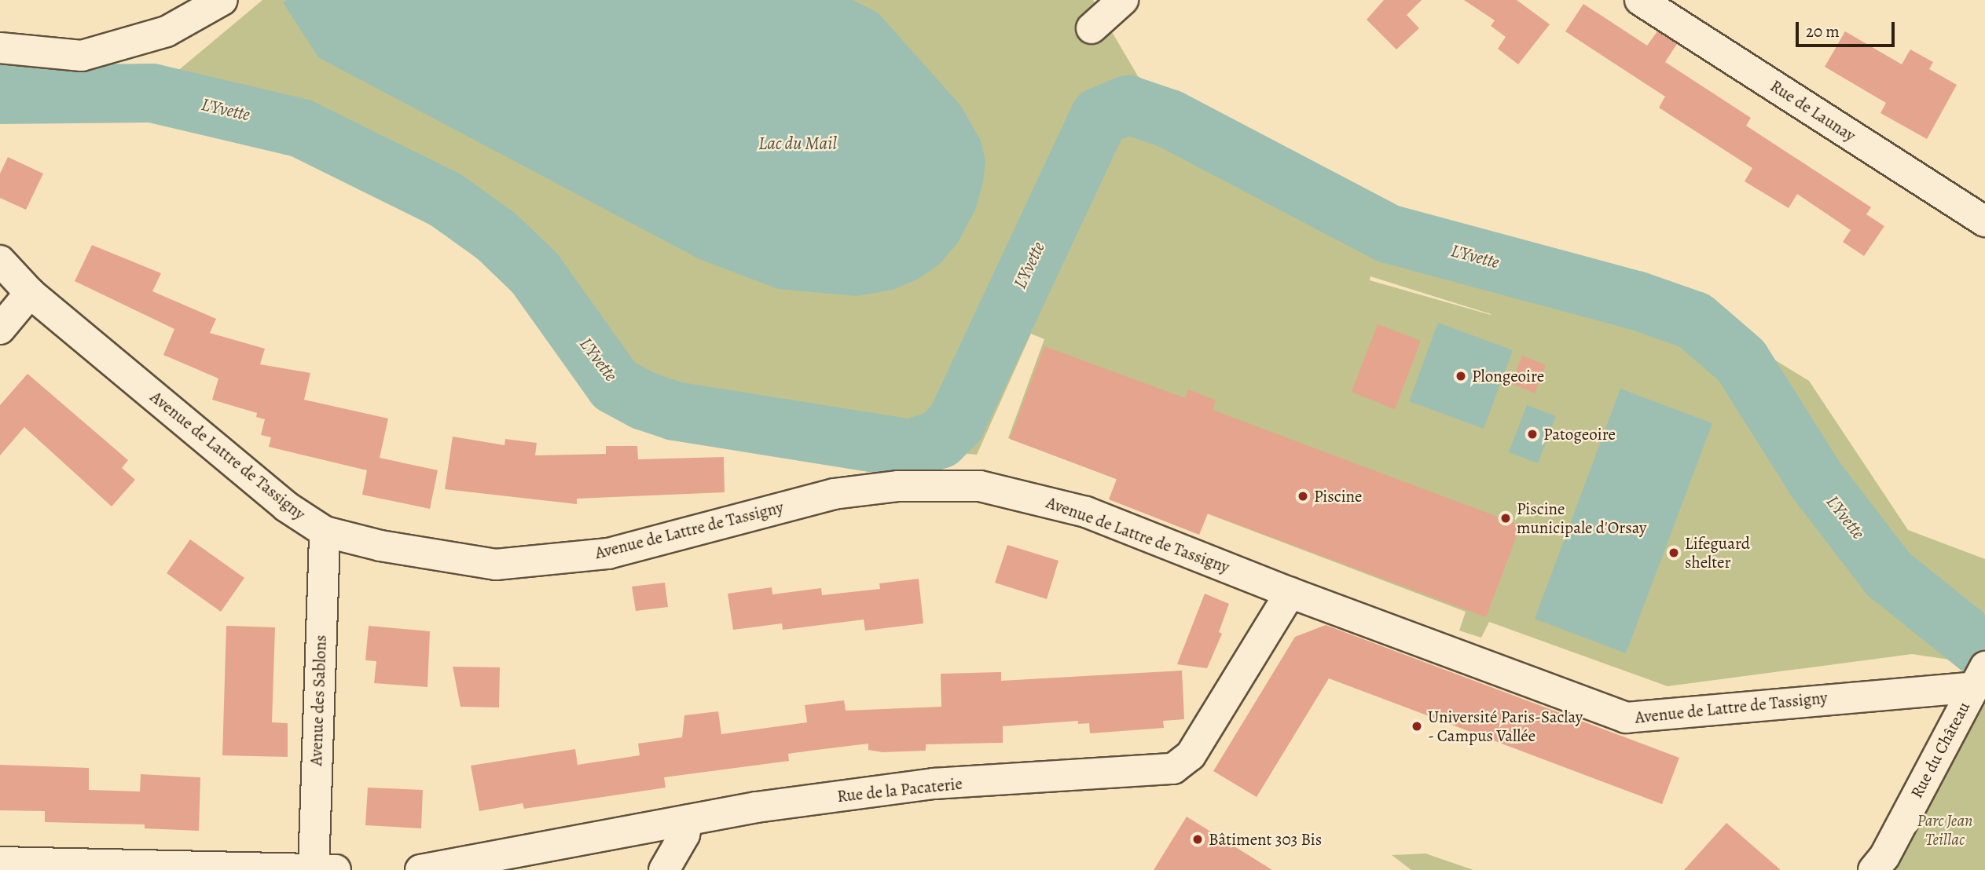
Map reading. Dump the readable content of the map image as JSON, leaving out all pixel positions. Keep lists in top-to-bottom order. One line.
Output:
{"streets":{"street":["Rue de Launay","Avenue de Lattre de Tassigny","Avenue des Sablons","Rue du Château","Rue de la Pacaterie"]},"crossings":[["Avenue de Lattre de Tassigny","Avenue des Sablons"],["Avenue de Lattre de Tassigny","Rue du Château"],["Avenue de Lattre de Tassigny","Rue de la Pacaterie"]],"water":["L'Yvette","Lac du Mail"],"parks":["Parc Jean Teillac"],"places":["Plongeoire","Patogeoire","Piscine","Piscine municipale d'Orsay","Lifeguard shelter","Université Paris-Saclay - Campus Vallée","Bâtiment 303 Bis"],"scale_bar":"20 m"}
